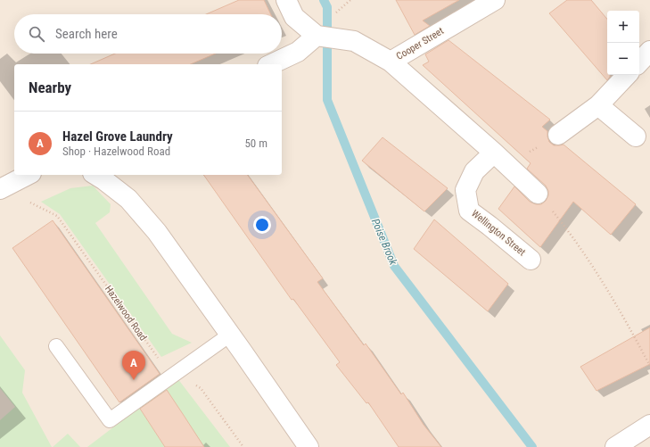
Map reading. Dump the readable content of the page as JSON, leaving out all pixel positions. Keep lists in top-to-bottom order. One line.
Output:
{"streets":{"street":["Cooper Street","Wellington Street"],"path":["Hazelwood Road"]},"water":["Poise Brook"],"page":{"map_buttons":["+","−"],"search":"Search here","heading":"Nearby","list":[{"mark":"A","name":"Hazel Grove Laundry","note":"Shop · Hazelwood Road","value":"50 m"}],"pins":"A"}}
